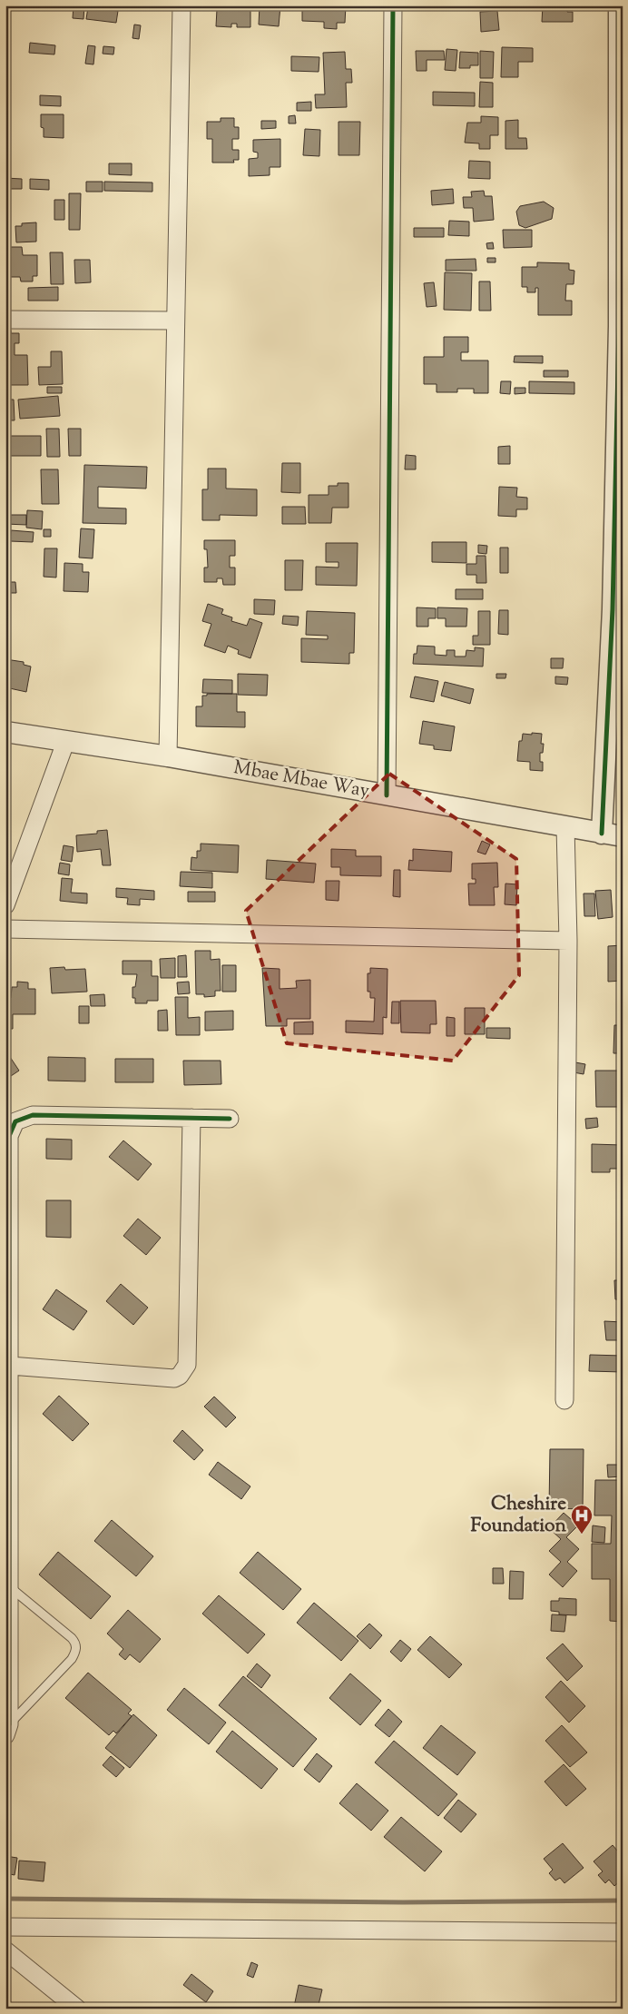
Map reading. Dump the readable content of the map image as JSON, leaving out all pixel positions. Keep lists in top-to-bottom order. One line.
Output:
{"streets":{"street":["Mbae Mbae Way"]},"places":{"hospital":["Cheshire Foundation"]}}
